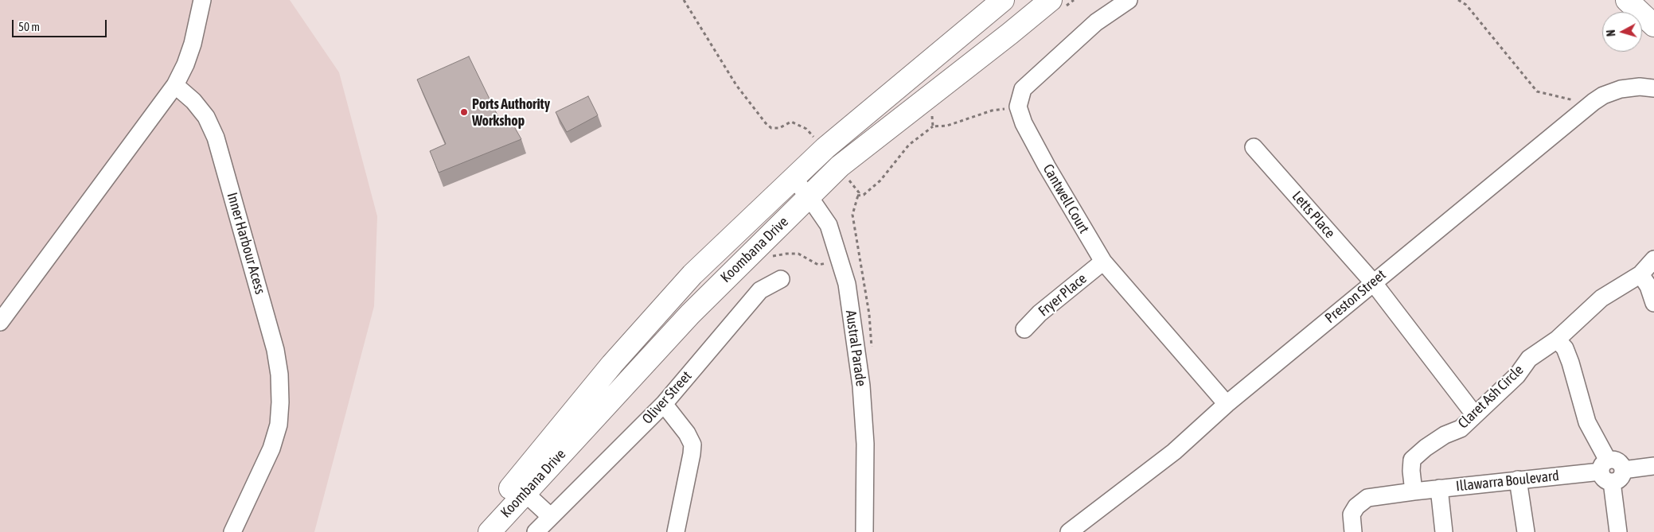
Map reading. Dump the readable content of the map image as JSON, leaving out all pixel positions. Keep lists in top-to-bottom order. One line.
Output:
{"streets":{"main road":["Koombana Drive"],"street":["Cantwell Court","Letts Place","Inner Harbour Acess","Fryer Place","Preston Street","Austral Parade","Claret Ash Circle","Oliver Street","Illawarra Boulevard"]},"crossings":[["Cantwell Court","Fryer Place"],["Cantwell Court","Preston Street"],["Letts Place","Preston Street"],["Letts Place","Claret Ash Circle"],["Koombana Drive","Austral Parade"],["Claret Ash Circle","Illawarra Boulevard"]],"places":["Ports Authority Workshop"],"scale_bar":"50 m","north":"left"}
